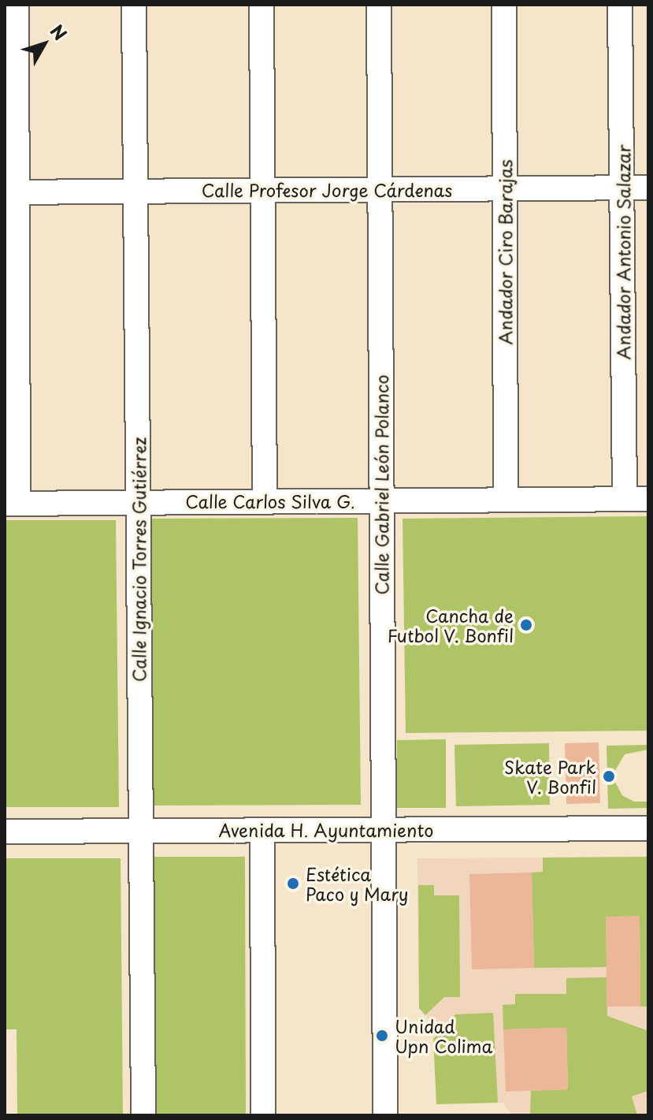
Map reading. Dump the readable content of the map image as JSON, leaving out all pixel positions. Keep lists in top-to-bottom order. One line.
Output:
{"streets":{"street":["Calle Profesor Jorge Cárdenas","Andador Ciro Barajas","Andador Antonio Salazar","Calle Gabriel León Polanco","Calle Carlos Silva G.","Calle Ignacio Torres Gutiérrez","Avenida H. Ayuntamiento"]},"crossings":[["Calle Profesor Jorge Cárdenas","Andador Ciro Barajas"],["Calle Profesor Jorge Cárdenas","Andador Antonio Salazar"],["Calle Profesor Jorge Cárdenas","Calle Gabriel León Polanco"],["Calle Profesor Jorge Cárdenas","Calle Ignacio Torres Gutiérrez"],["Andador Ciro Barajas","Calle Carlos Silva G."],["Andador Antonio Salazar","Calle Carlos Silva G."],["Calle Gabriel León Polanco","Calle Carlos Silva G."],["Calle Gabriel León Polanco","Avenida H. Ayuntamiento"],["Calle Carlos Silva G.","Calle Ignacio Torres Gutiérrez"],["Calle Ignacio Torres Gutiérrez","Avenida H. Ayuntamiento"]],"places":["Cancha de Futbol V. Bonfil","Skate Park V. Bonfil","Estética Paco y Mary","Unidad Upn Colima"],"north":"top right"}
